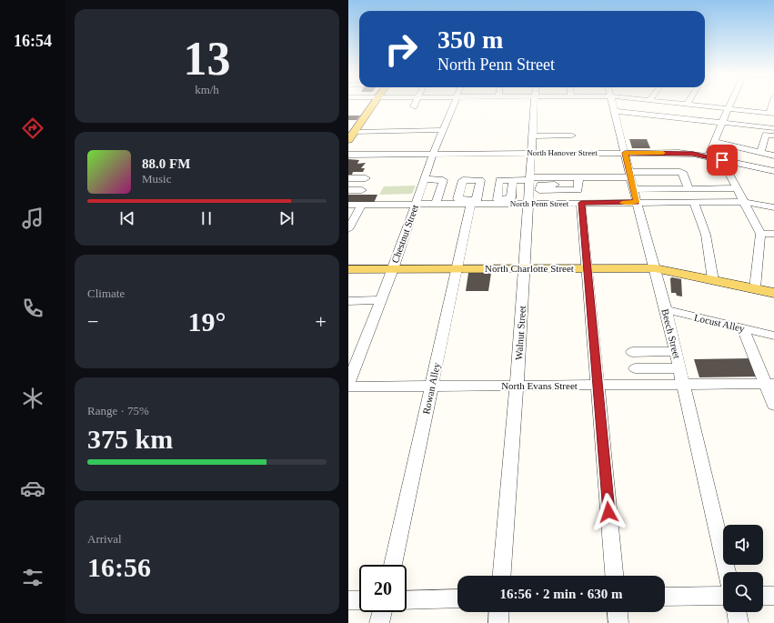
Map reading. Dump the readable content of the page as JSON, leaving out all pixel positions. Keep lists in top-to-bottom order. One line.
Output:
{"streets":{"main road":["North Charlotte Street"],"street":["North Hanover Street","North Penn Street","Chestnut Street","Locust Alley","Walnut Street","Beech Street","North Evans Street","Rowan Alley"]},"crossings":[["North Hanover Street","Chestnut Street"],["North Hanover Street","Walnut Street"],["North Hanover Street","Beech Street"],["North Penn Street","Chestnut Street"],["North Penn Street","Walnut Street"],["North Penn Street","Beech Street"],["North Penn Street","Rowan Alley"],["Chestnut Street","North Charlotte Street"],["North Charlotte Street","Walnut Street"],["North Charlotte Street","Beech Street"],["North Charlotte Street","Rowan Alley"],["Locust Alley","Beech Street"],["Walnut Street","North Evans Street"],["Beech Street","North Evans Street"],["North Evans Street","Rowan Alley"]],"page":{"tabs":"16:54","tile":[["13","km/h"],"Climate",["Range · 75%","375 km"],["Arrival","16:56"]],"turn":["350 m","North Penn Street"],"song":["88.0 FM","Music"],"heat":["−","19°","+"],"limit":"20","trip":"16:56 · 2 min · 630 m"}}
